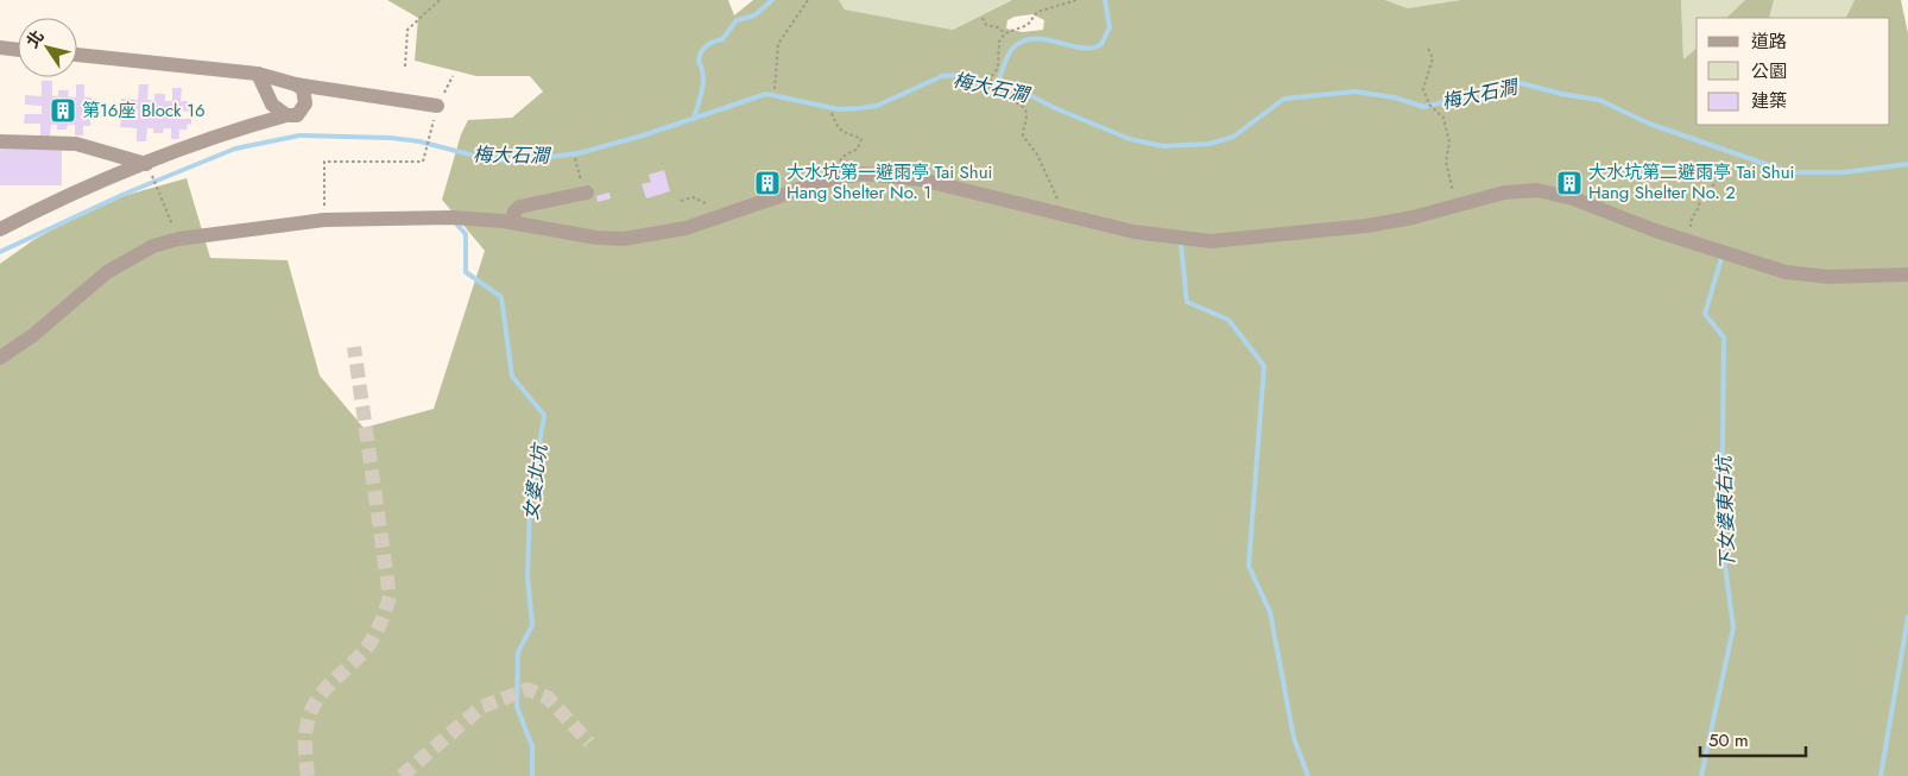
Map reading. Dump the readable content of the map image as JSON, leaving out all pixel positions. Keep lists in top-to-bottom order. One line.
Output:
{"water":["梅大石澗","女婆北坑","下女婆東右坑"],"places":{"building":["第16座 Block 16","大水坑第一避雨亭 Tai Shui Hang Shelter No. 1","大水坑第二避雨亭 Tai Shui Hang Shelter No. 2"]},"legend":["道路","公園","建築"],"scale_bar":"50 m","north":"top left"}
